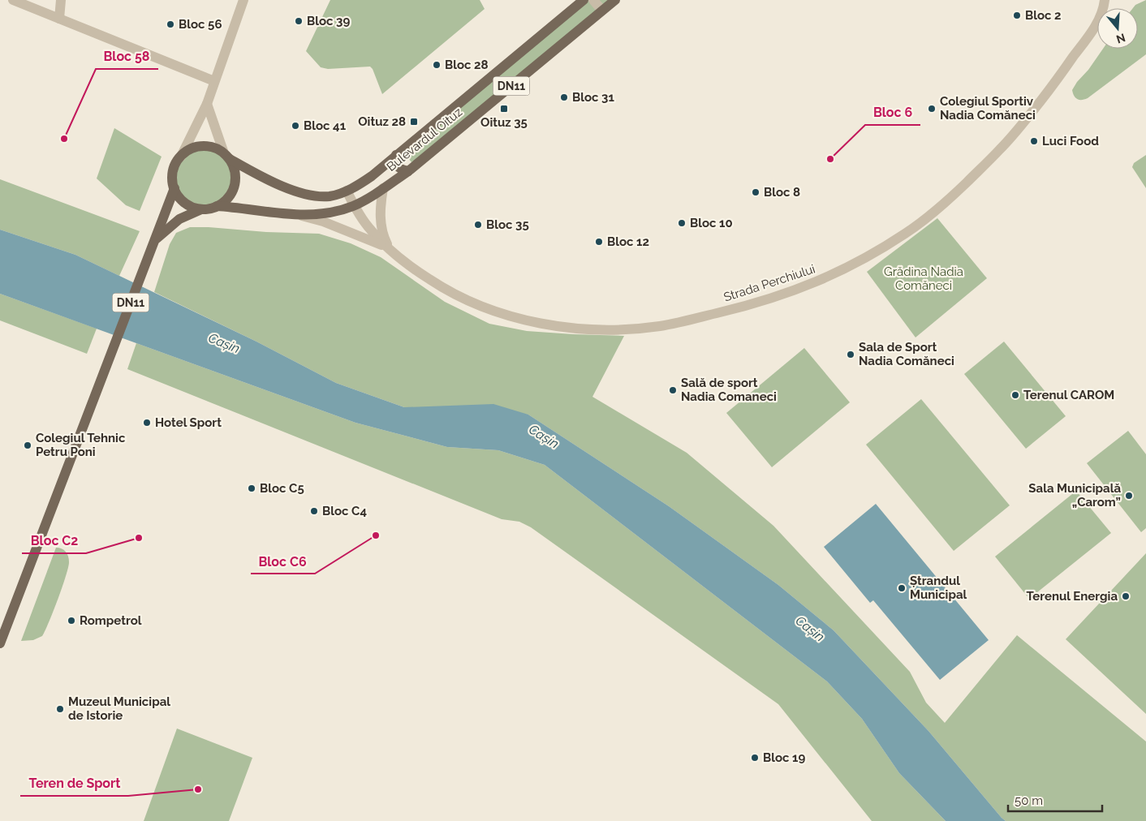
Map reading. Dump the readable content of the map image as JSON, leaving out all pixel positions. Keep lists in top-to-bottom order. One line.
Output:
{"streets":{"main road":["DN11","Bulevardul Oituz"],"street":["Strada Perchiului"]},"crossings":[["DN11","Bulevardul Oituz"],["Bulevardul Oituz","Strada Perchiului"]],"water":["Cașin"],"parks":["Grădina Nadia Comăneci"],"places":{"other":["Bloc 2","Bloc 39","Bloc 56","Bloc 28","Bloc 31","Colegiul Sportiv Nadia Comăneci","Bloc 41","Bloc 58","Luci Food","Bloc 6","Bloc 8","Bloc 10","Bloc 35","Bloc 12","Sala de Sport Nadia Comăneci","Sală de sport Nadia Comaneci","Terenul CAROM","Hotel Sport","Colegiul Tehnic Petru Poni","Bloc C5","Sala Municipală „Carom”","Bloc C4","Bloc C6","Bloc C2","Ștrandul Municipal","Terenul Energia","Rompetrol","Muzeul Municipal de Istorie","Bloc 19","Teren de Sport"],"transit":["Oituz 35","Oituz 28"]},"scale_bar":"50 m","north":"bottom"}
